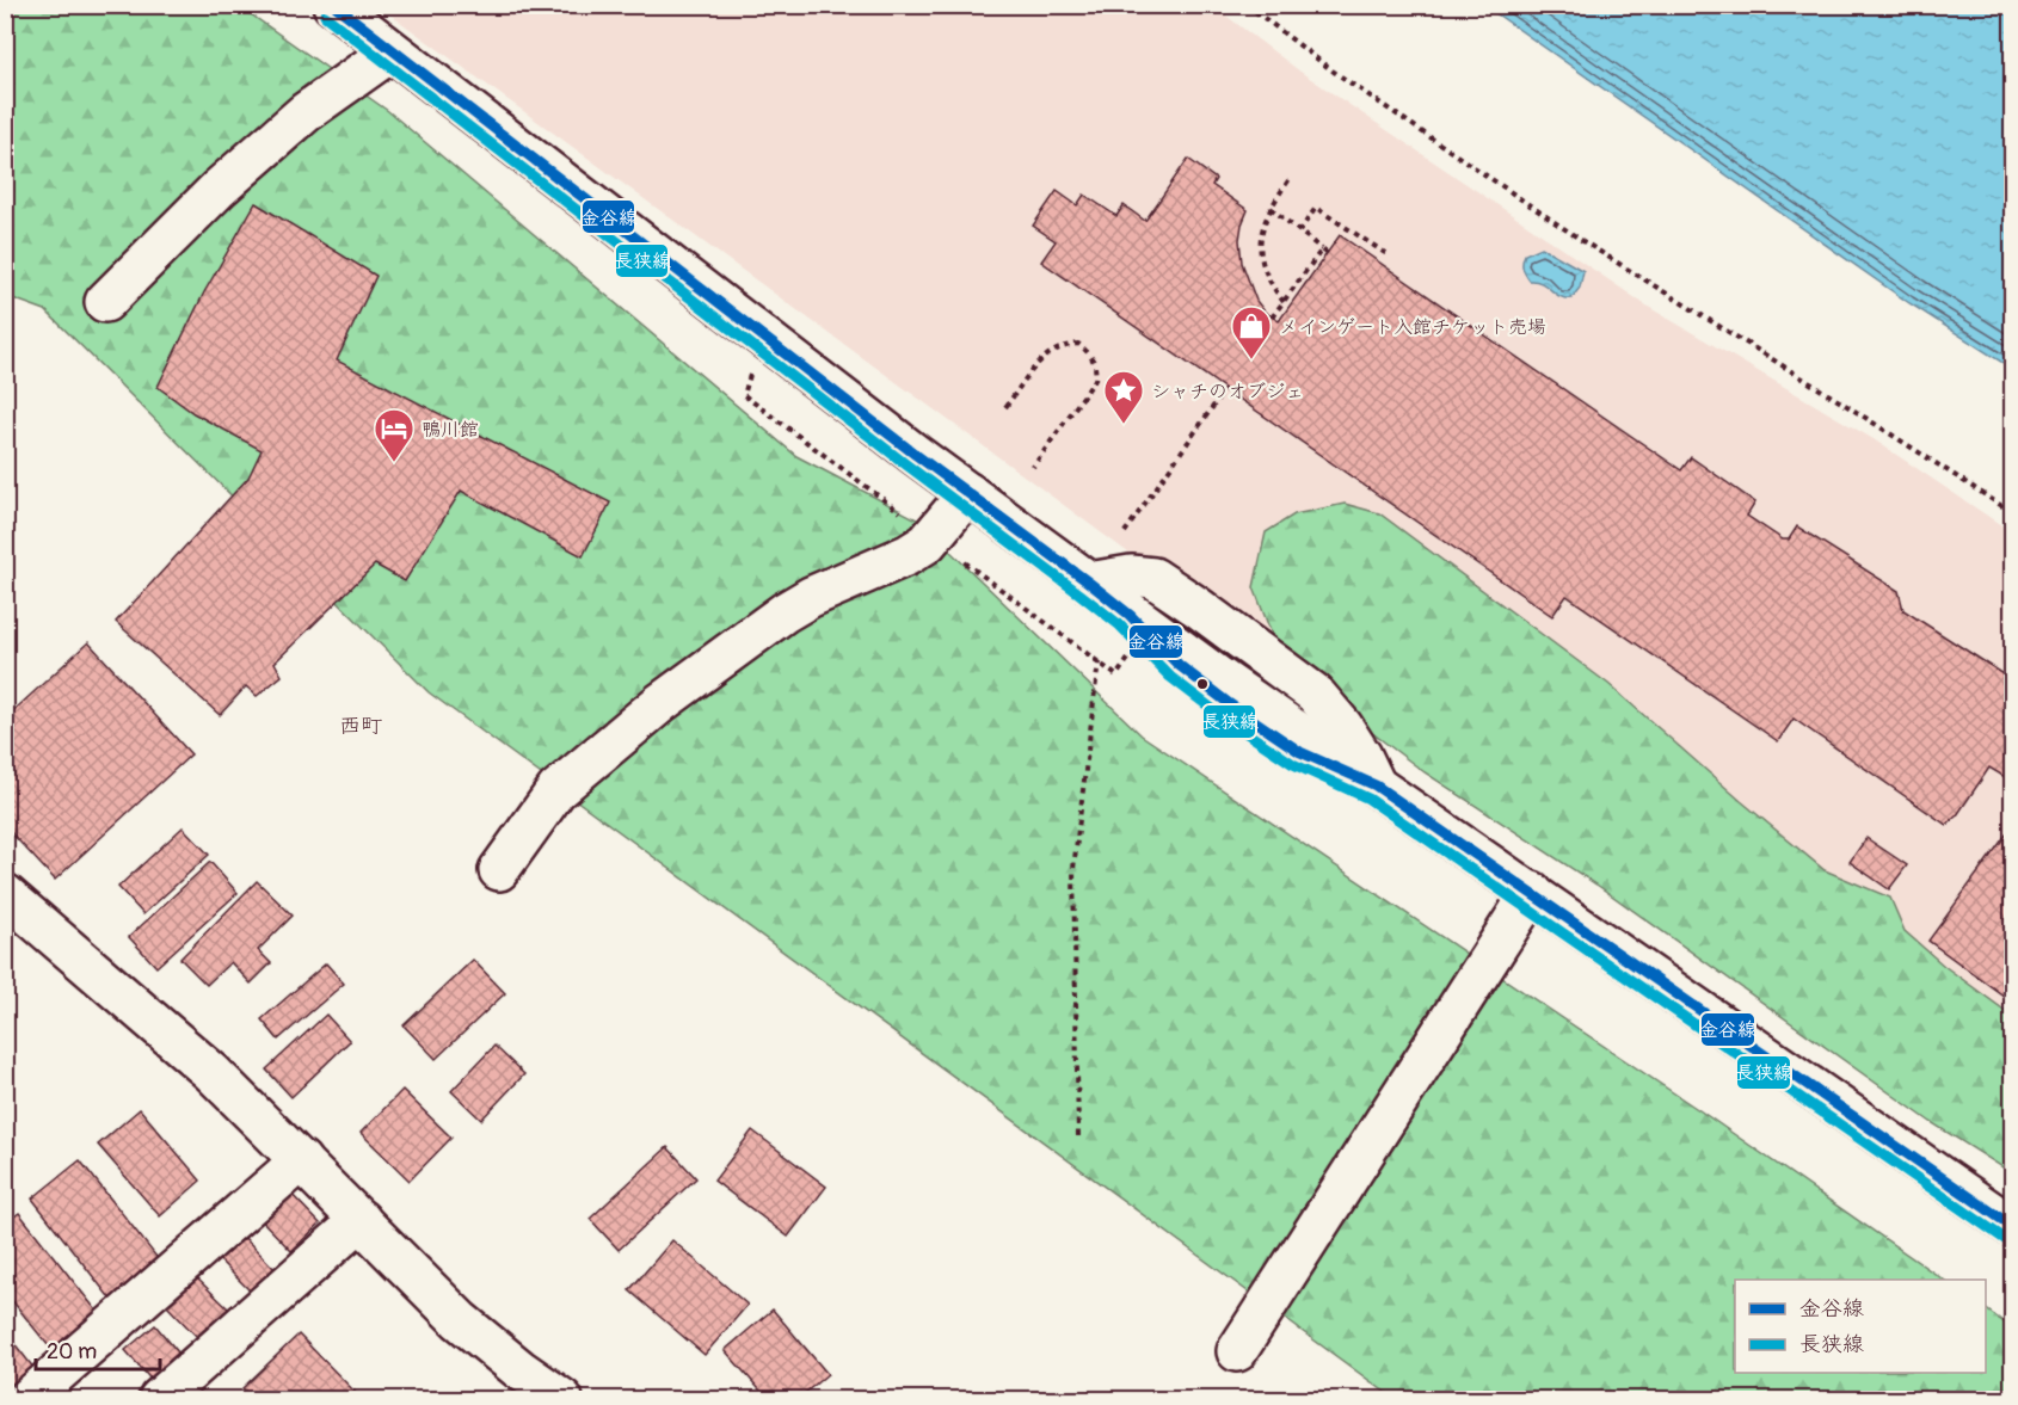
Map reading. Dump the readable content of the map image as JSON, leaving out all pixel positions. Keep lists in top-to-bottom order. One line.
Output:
{"districts":["西町"],"places":{"shop":["メインゲート入館チケット売場"],"place":["シャチのオブジェ"],"hotel":["鴨川館"]},"lines":["transit line 金谷線","transit line 長狭線"],"legend":["金谷線","長狭線"],"scale_bar":"20 m"}
